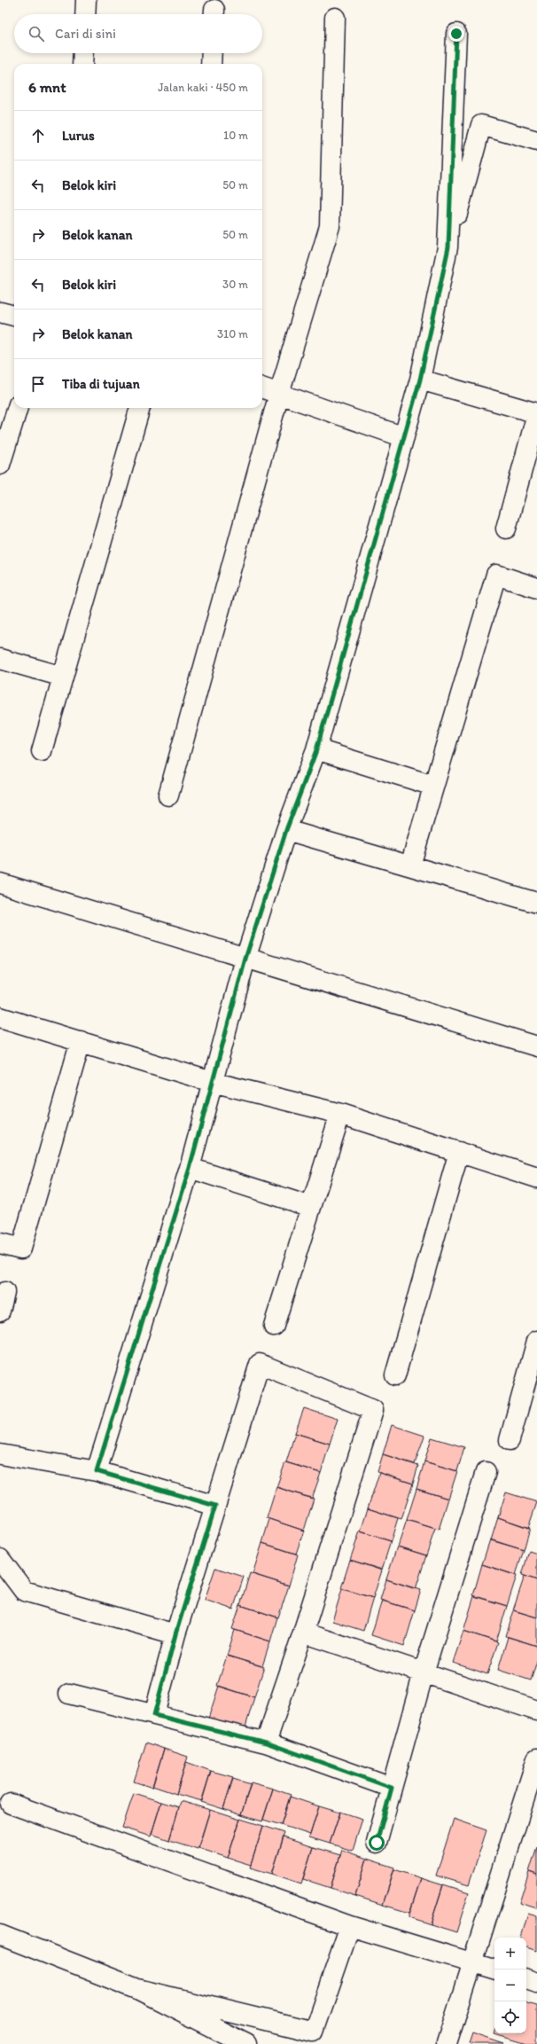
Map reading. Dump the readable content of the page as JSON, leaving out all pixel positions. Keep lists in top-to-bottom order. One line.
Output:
{"page":{"search":"Cari di sini","heading":["6 mnt","Jalan kaki · 450 m"],"list":[["Lurus","10 m"],["Belok kiri","50 m"],["Belok kanan","50 m"],["Belok kiri","30 m"],["Belok kanan","310 m"],"Tiba di tujuan"],"map_buttons":["+","−"]}}
